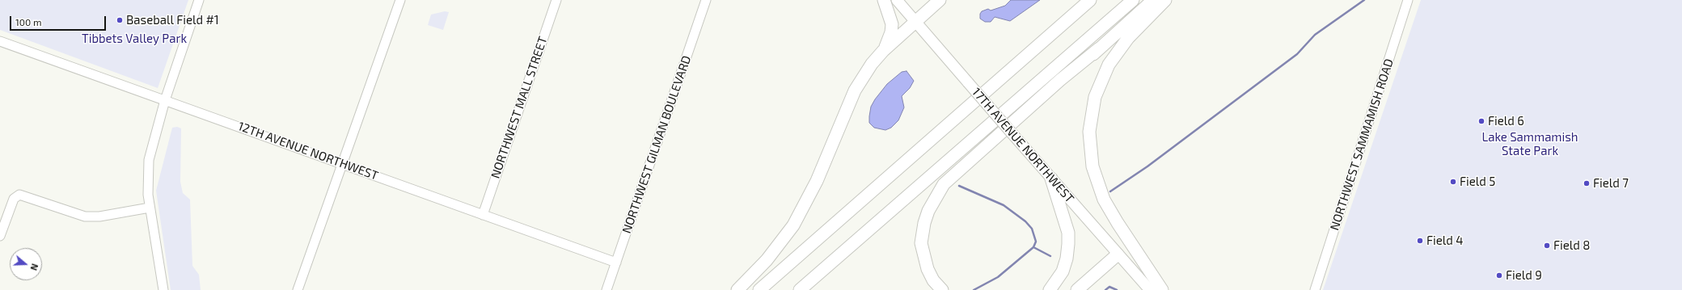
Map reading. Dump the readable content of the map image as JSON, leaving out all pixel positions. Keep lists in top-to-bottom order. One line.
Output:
{"streets":{"main road":["17TH AVENUE NORTHWEST"],"street":["NORTHWEST MALL STREET","NORTHWEST GILMAN BOULEVARD","NORTHWEST SAMMAMISH ROAD","12TH AVENUE NORTHWEST"]},"crossings":[["NORTHWEST MALL STREET","12TH AVENUE NORTHWEST"],["NORTHWEST GILMAN BOULEVARD","12TH AVENUE NORTHWEST"]],"parks":["Tibbets Valley Park","Lake Sammamish State Park"],"places":["Baseball Field #1","Field 6","Field 5","Field 7","Field 4","Field 8","Field 9"],"scale_bar":"100 m","north":"right"}
